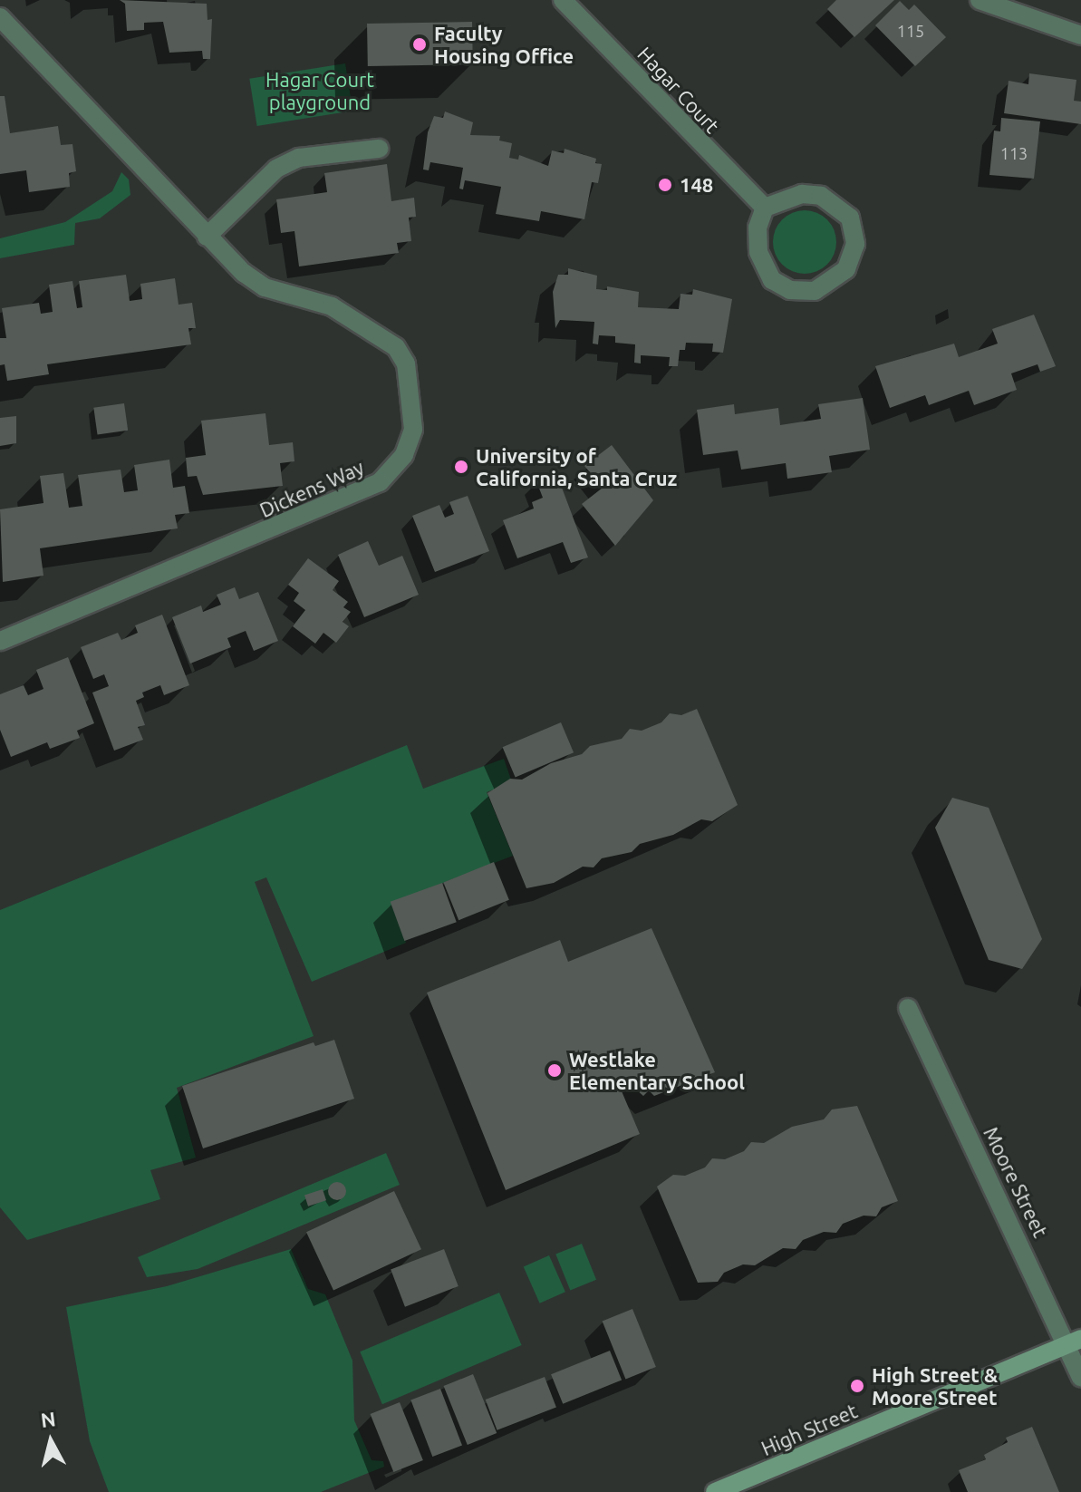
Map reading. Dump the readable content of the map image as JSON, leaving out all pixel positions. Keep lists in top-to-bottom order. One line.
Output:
{"streets":{"main road":["High Street"],"street":["Hagar Court","Dickens Way","Moore Street"]},"crossings":[["Moore Street","High Street"]],"parks":["Hagar Court playground"],"places":["Faculty Housing Office","148","University of California, Santa Cruz","Westlake Elementary School","High Street & Moore Street"],"house_numbers":["115","113"],"north":"top"}
